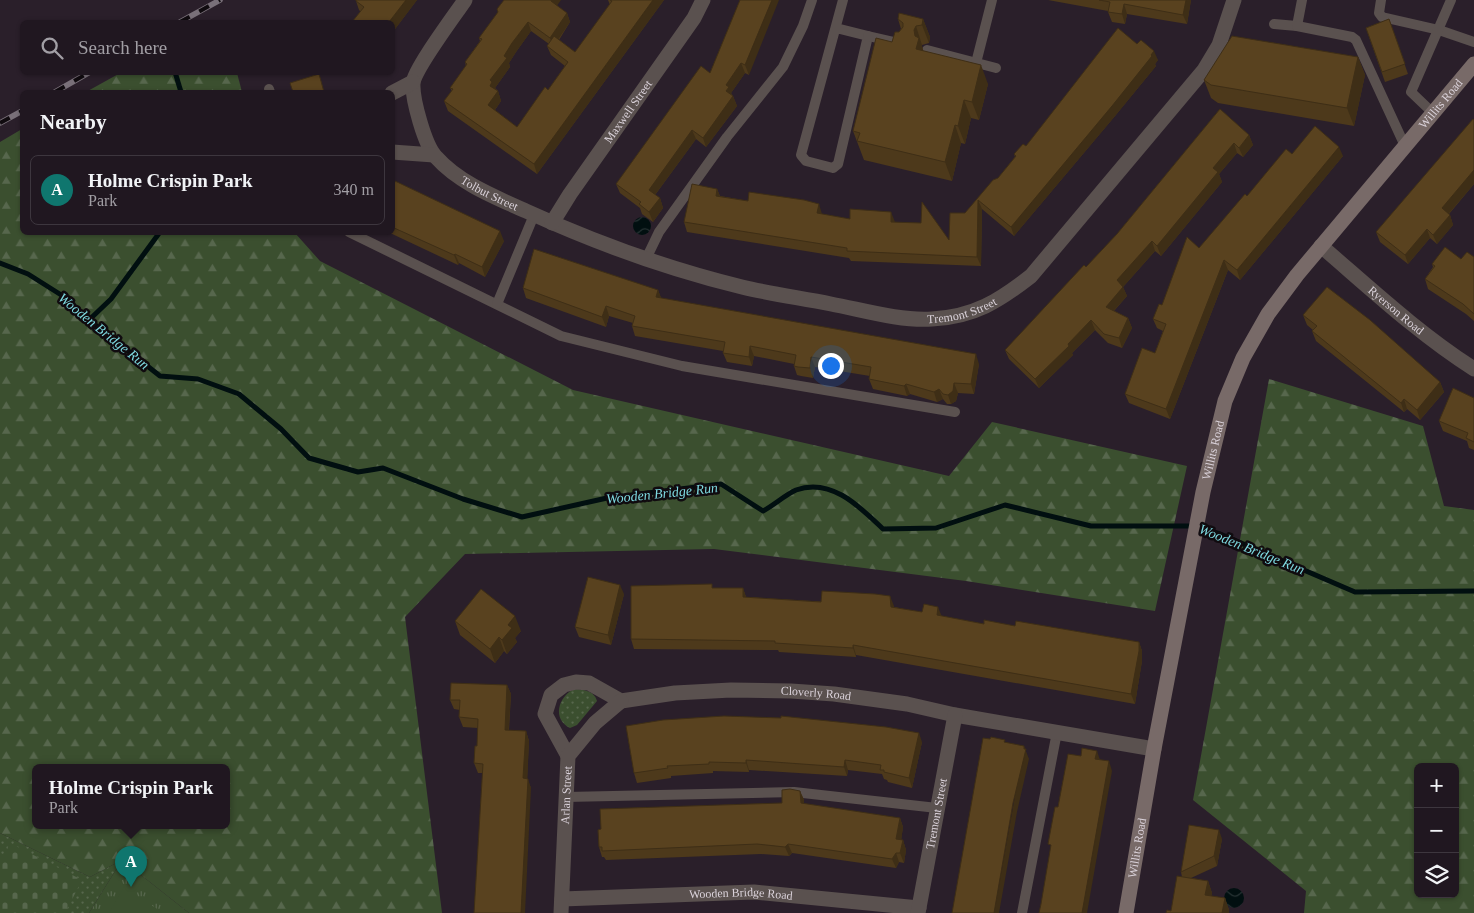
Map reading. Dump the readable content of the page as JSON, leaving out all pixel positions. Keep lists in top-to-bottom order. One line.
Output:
{"streets":{"street":["Willits Road","Maxwell Street","Tolbut Street","Tremont Street","Ryerson Road","Cloverly Road","Arlan Street","Wooden Bridge Road"]},"crossings":[["Willits Road","Ryerson Road"],["Willits Road","Cloverly Road"],["Maxwell Street","Tolbut Street"],["Maxwell Street","Tremont Street"],["Tolbut Street","Tremont Street"],["Tremont Street","Cloverly Road"],["Tremont Street","Wooden Bridge Road"],["Cloverly Road","Arlan Street"],["Arlan Street","Wooden Bridge Road"]],"water":["Wooden Bridge Run"],"page":{"search":"Search here","heading":"Nearby","list":[{"mark":"A","name":"Holme Crispin Park","note":"Park","value":"340 m"}],"map_buttons":["+","−"],"popup":["Holme Crispin Park","Park"],"pins":"A"}}
